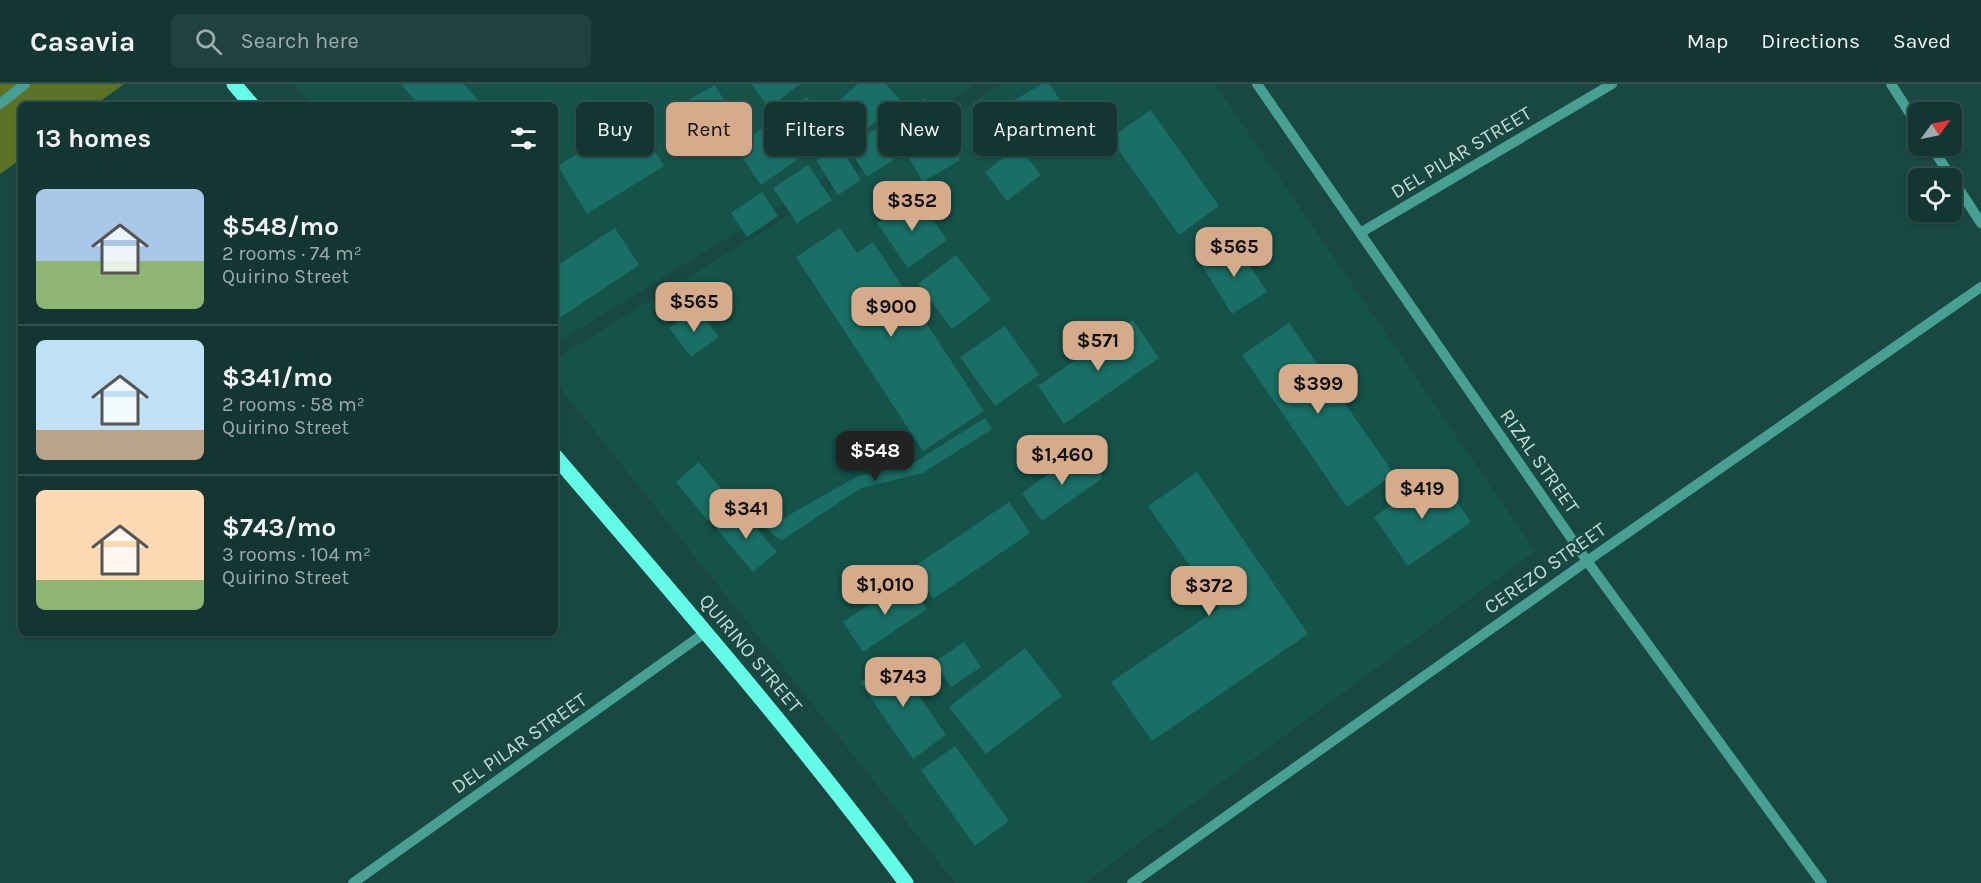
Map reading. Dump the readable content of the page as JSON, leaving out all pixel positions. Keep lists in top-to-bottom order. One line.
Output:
{"streets":{"main road":["QUIRINO STREET"],"street":["DEL PILAR STREET","RIZAL STREET","CEREZO STREET"]},"crossings":[["DEL PILAR STREET","RIZAL STREET"],["DEL PILAR STREET","QUIRINO STREET"],["RIZAL STREET","CEREZO STREET"]],"north":"top right","page":{"header":"Casavia","search":"Search here","nav":["Map","Directions","Saved"],"chip":["Buy","Rent","Filters","New","Apartment"],"heading":"13 homes","list":[{"name":"$548/mo","note":"2 rooms · 74 m² · Quirino Street"},{"name":"$341/mo","note":"2 rooms · 58 m² · Quirino Street"},{"name":"$743/mo","note":"3 rooms · 104 m² · Quirino Street"}],"price":["$352","$565","$565","$900","$571","$399","$548","$1,460","$419","$341","$1,010","$372","$743"]}}
